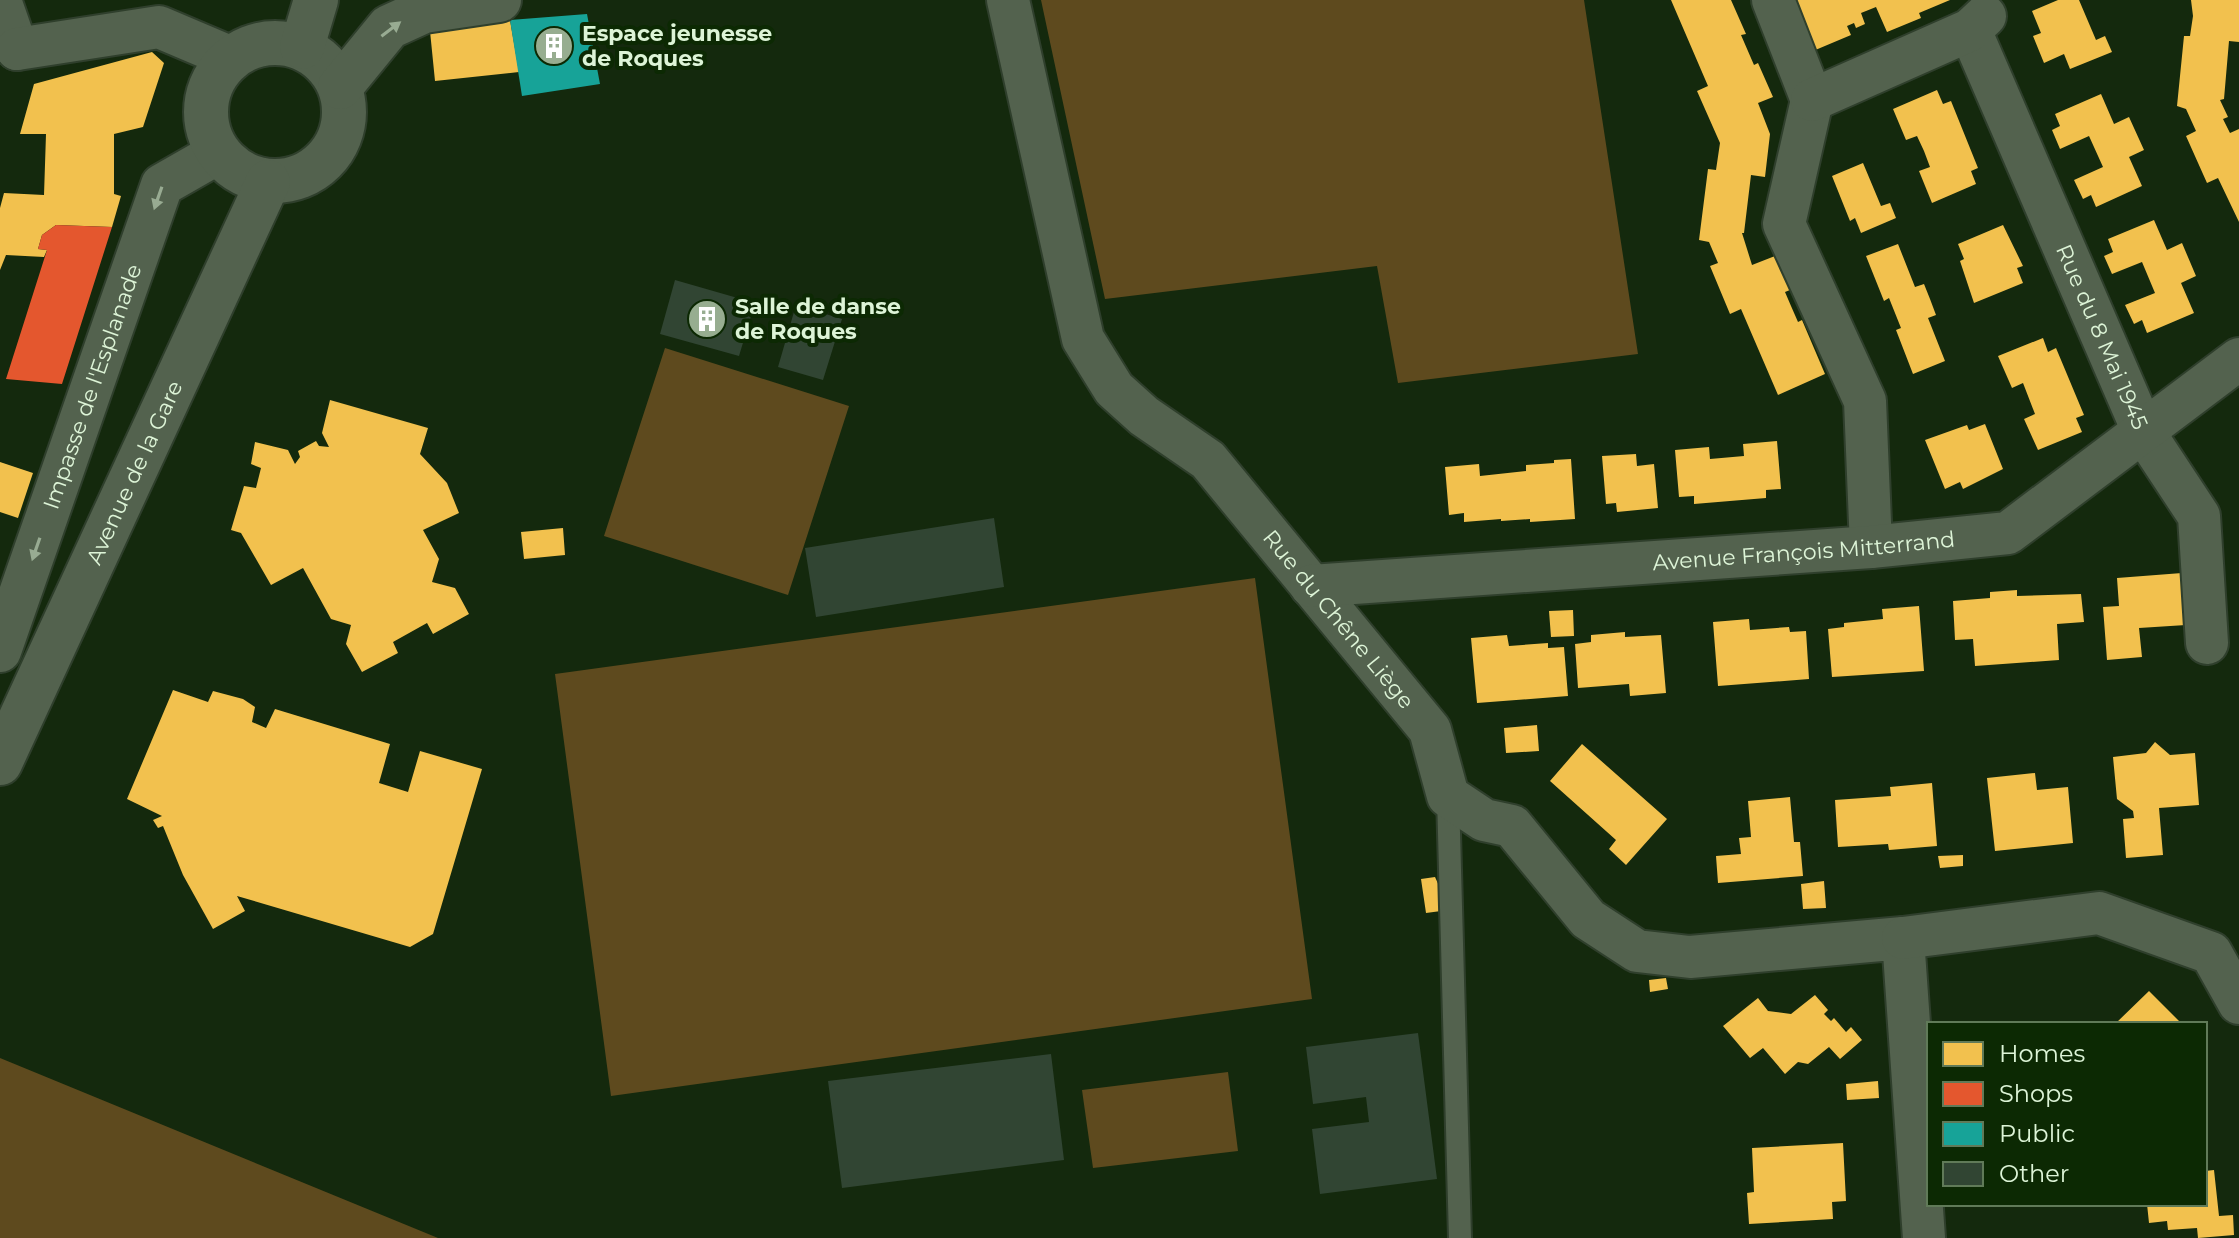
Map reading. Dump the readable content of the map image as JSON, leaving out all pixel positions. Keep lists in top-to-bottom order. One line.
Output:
{"streets":{"street":["Rue du 8 Mai 1945","Impasse de l'Esplanade","Avenue de la Gare","Avenue François Mitterrand","Rue du Chêne Liège"]},"crossings":[["Rue du 8 Mai 1945","Avenue François Mitterrand"],["Impasse de l'Esplanade","Avenue de la Gare"],["Avenue François Mitterrand","Rue du Chêne Liège"]],"one_way":["Impasse de l'Esplanade"],"places":{"building":["Espace jeunesse de Roques","Salle de danse de Roques"]},"legend":["Homes","Shops","Public","Other"]}
